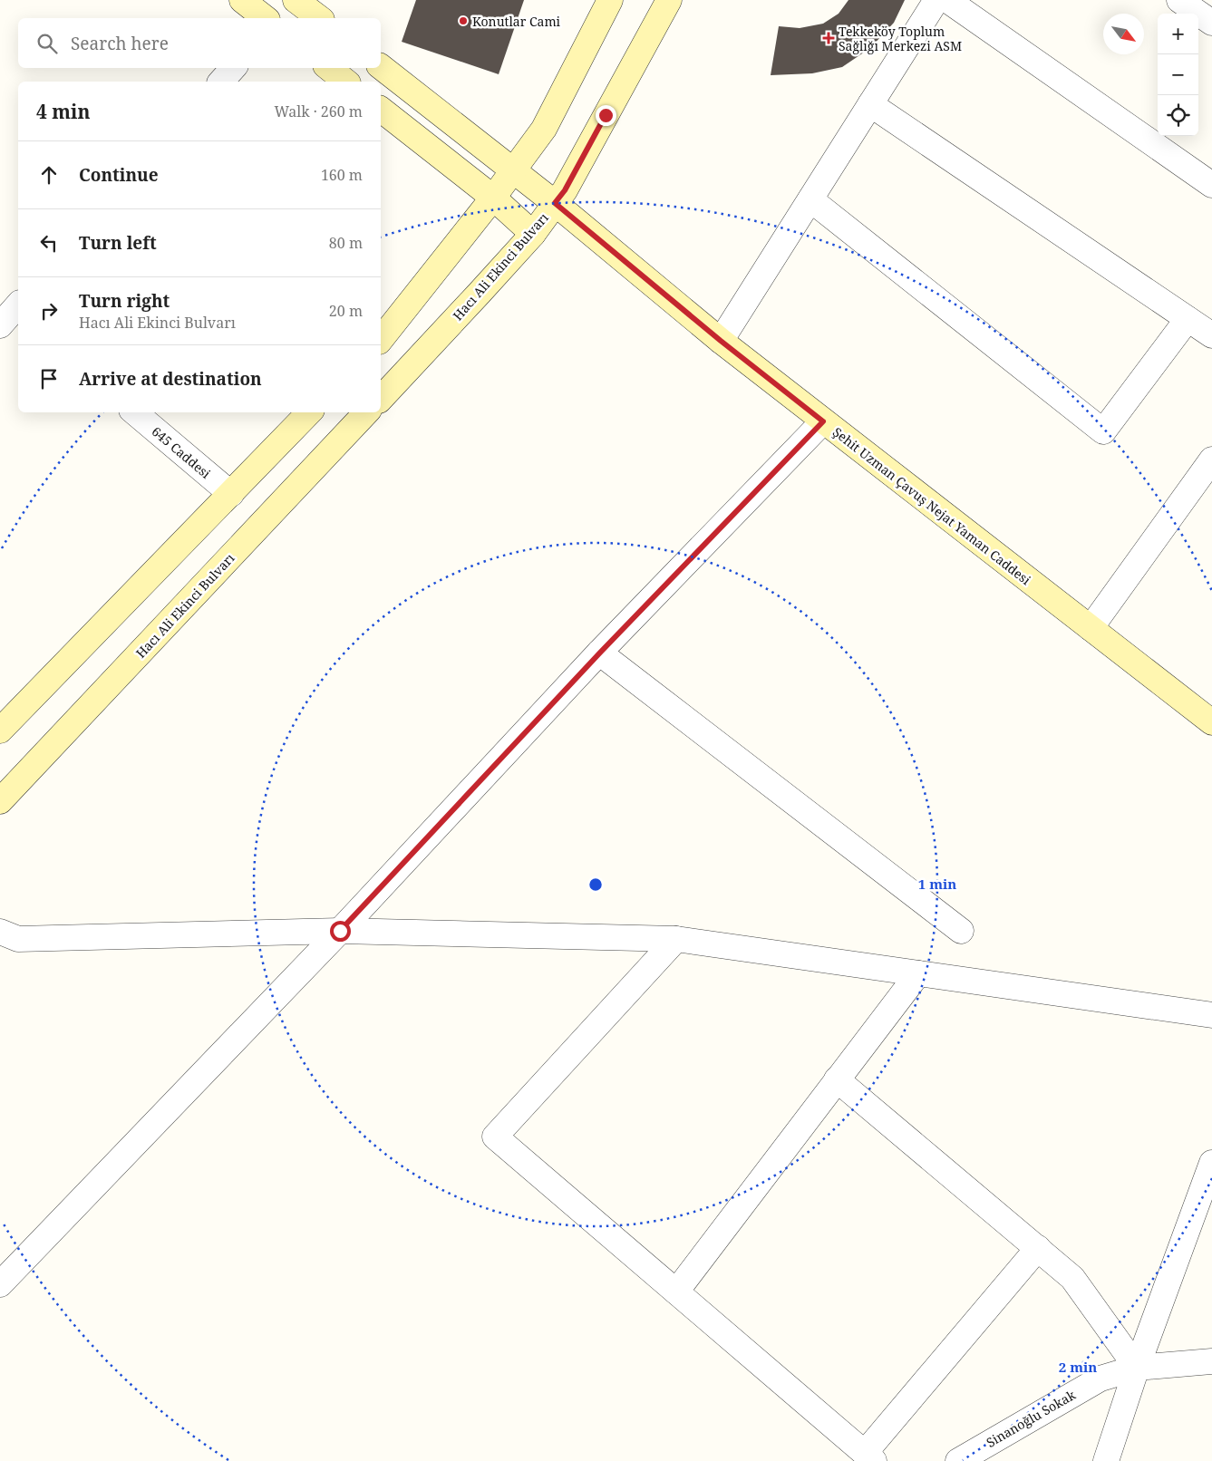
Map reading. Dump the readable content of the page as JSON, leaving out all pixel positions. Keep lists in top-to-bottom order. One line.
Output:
{"streets":{"street":["Hacı Ali Ekinci Bulvarı","645 Caddesi","Şehit Uzman Çavuş Nejat Yaman Caddesi","Sinanoğlu Sokak"]},"crossings":[["Hacı Ali Ekinci Bulvarı","Şehit Uzman Çavuş Nejat Yaman Caddesi"]],"places":{"other":["Konutlar Cami"],"health":["Tekkeköy Toplum Sağlığı Merkezi ASM"]},"north":"bottom right","page":{"map_buttons":["+","−"],"search":"Search here","heading":["4 min","Walk · 260 m"],"list":[["Continue","160 m"],["Turn left","80 m"],["Turn right","Hacı Ali Ekinci Bulvarı","20 m"],"Arrive at destination"]},"rings":["1 min","2 min"]}
